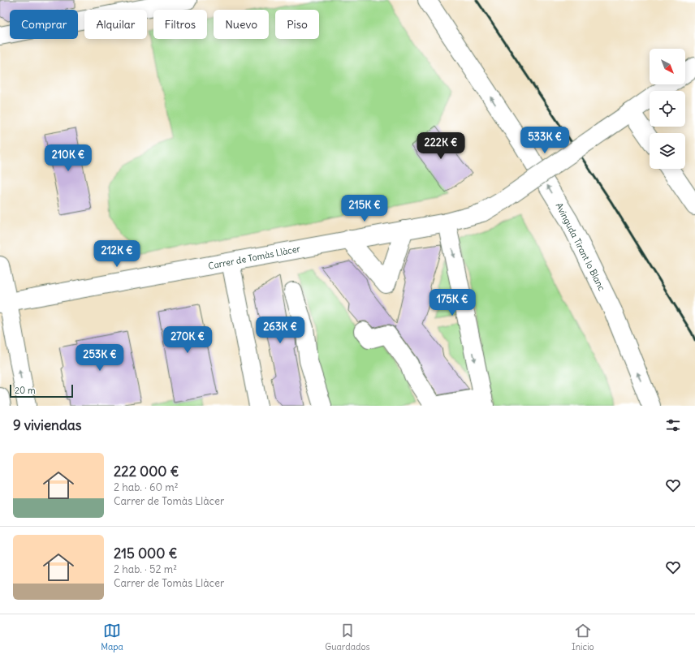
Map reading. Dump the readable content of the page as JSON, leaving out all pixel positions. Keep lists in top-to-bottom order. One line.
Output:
{"streets":{"street":["Avinguda Tirant lo Blanc","Carrer de Tomàs Llàcer"]},"scale_bar":"20 m","north":"bottom right","page":{"chip":["Comprar","Alquilar","Filtros","Nuevo","Piso"],"price":["533K €","222K €","210K €","215K €","212K €","175K €","263K €","270K €","253K €"],"scale":"20 m","heading":"9 viviendas","list":[{"name":"222 000 €","note":"2 hab. · 60 m² · Carrer de Tomàs Llàcer"},{"name":"215 000 €","note":"2 hab. · 52 m² · Carrer de Tomàs Llàcer"}],"tabs":["Mapa","Guardados","Inicio"]}}
